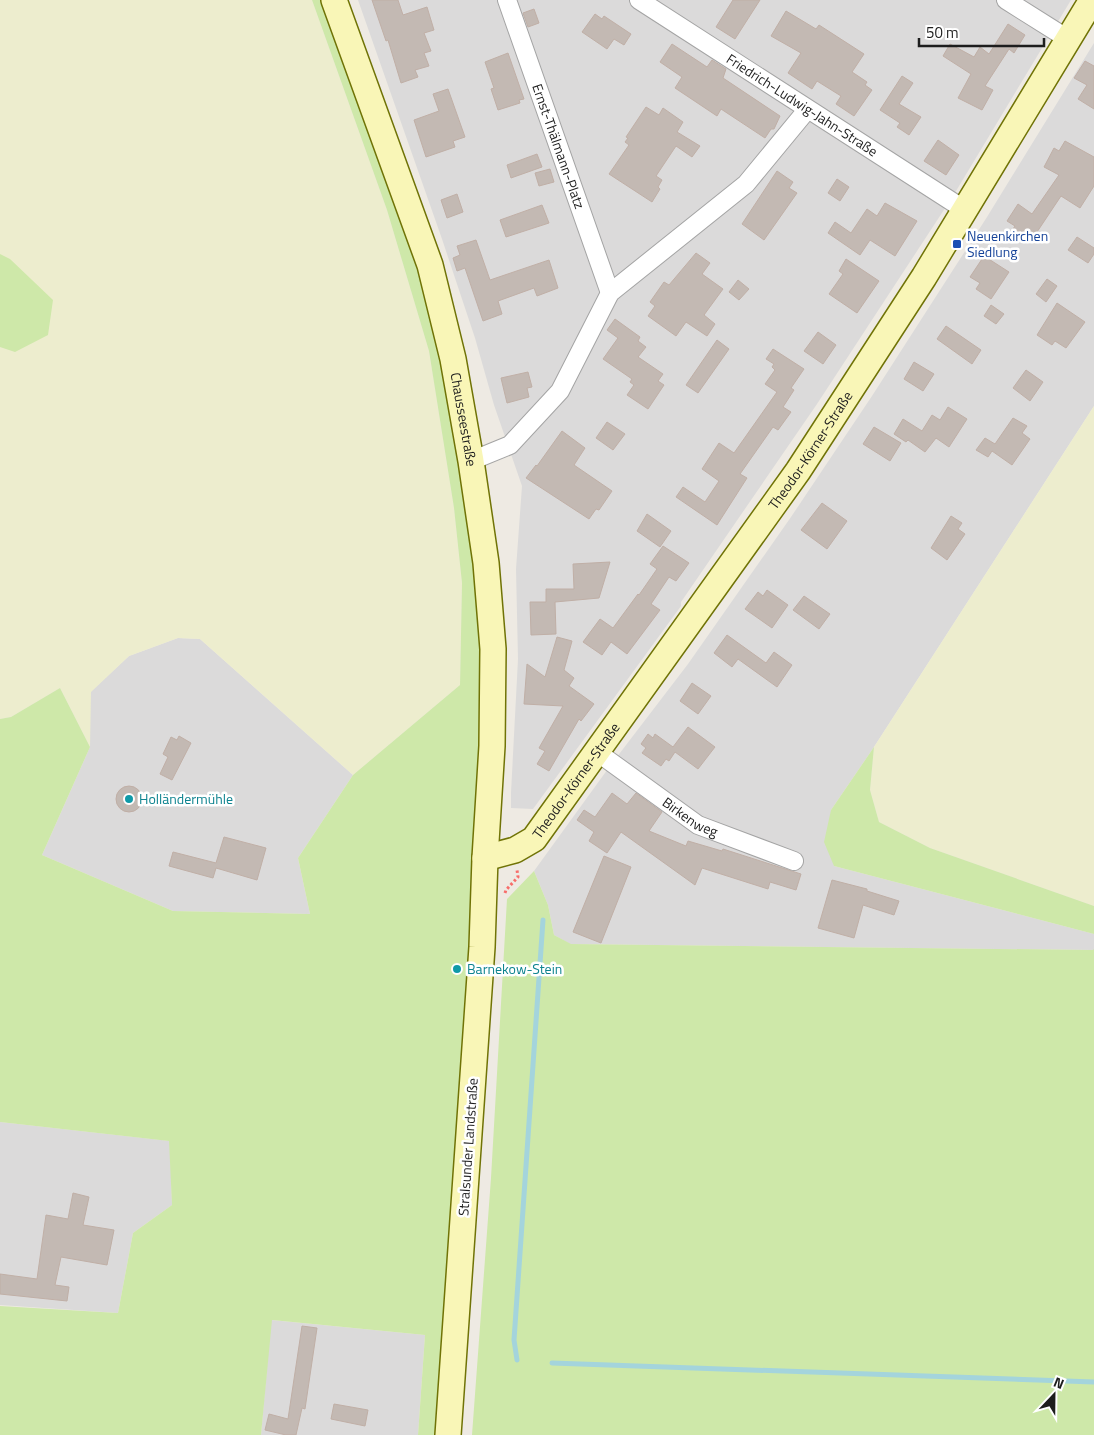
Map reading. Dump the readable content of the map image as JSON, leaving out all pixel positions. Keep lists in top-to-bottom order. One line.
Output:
{"streets":{"main road":["Chausseestraße","Theodor-Körner-Straße","Stralsunder Landstraße"],"street":["Friedrich-Ludwig-Jahn-Straße","Ernst-Thälmann-Platz","Birkenweg"]},"crossings":[["Friedrich-Ludwig-Jahn-Straße","Theodor-Körner-Straße"],["Chausseestraße","Theodor-Körner-Straße"],["Chausseestraße","Stralsunder Landstraße"],["Theodor-Körner-Straße","Birkenweg"],["Theodor-Körner-Straße","Stralsunder Landstraße"]],"places":{"transit":["Neuenkirchen Siedlung"],"other":["Holländermühle","Barnekow-Stein"]},"scale_bar":"50 m","north":"top"}
